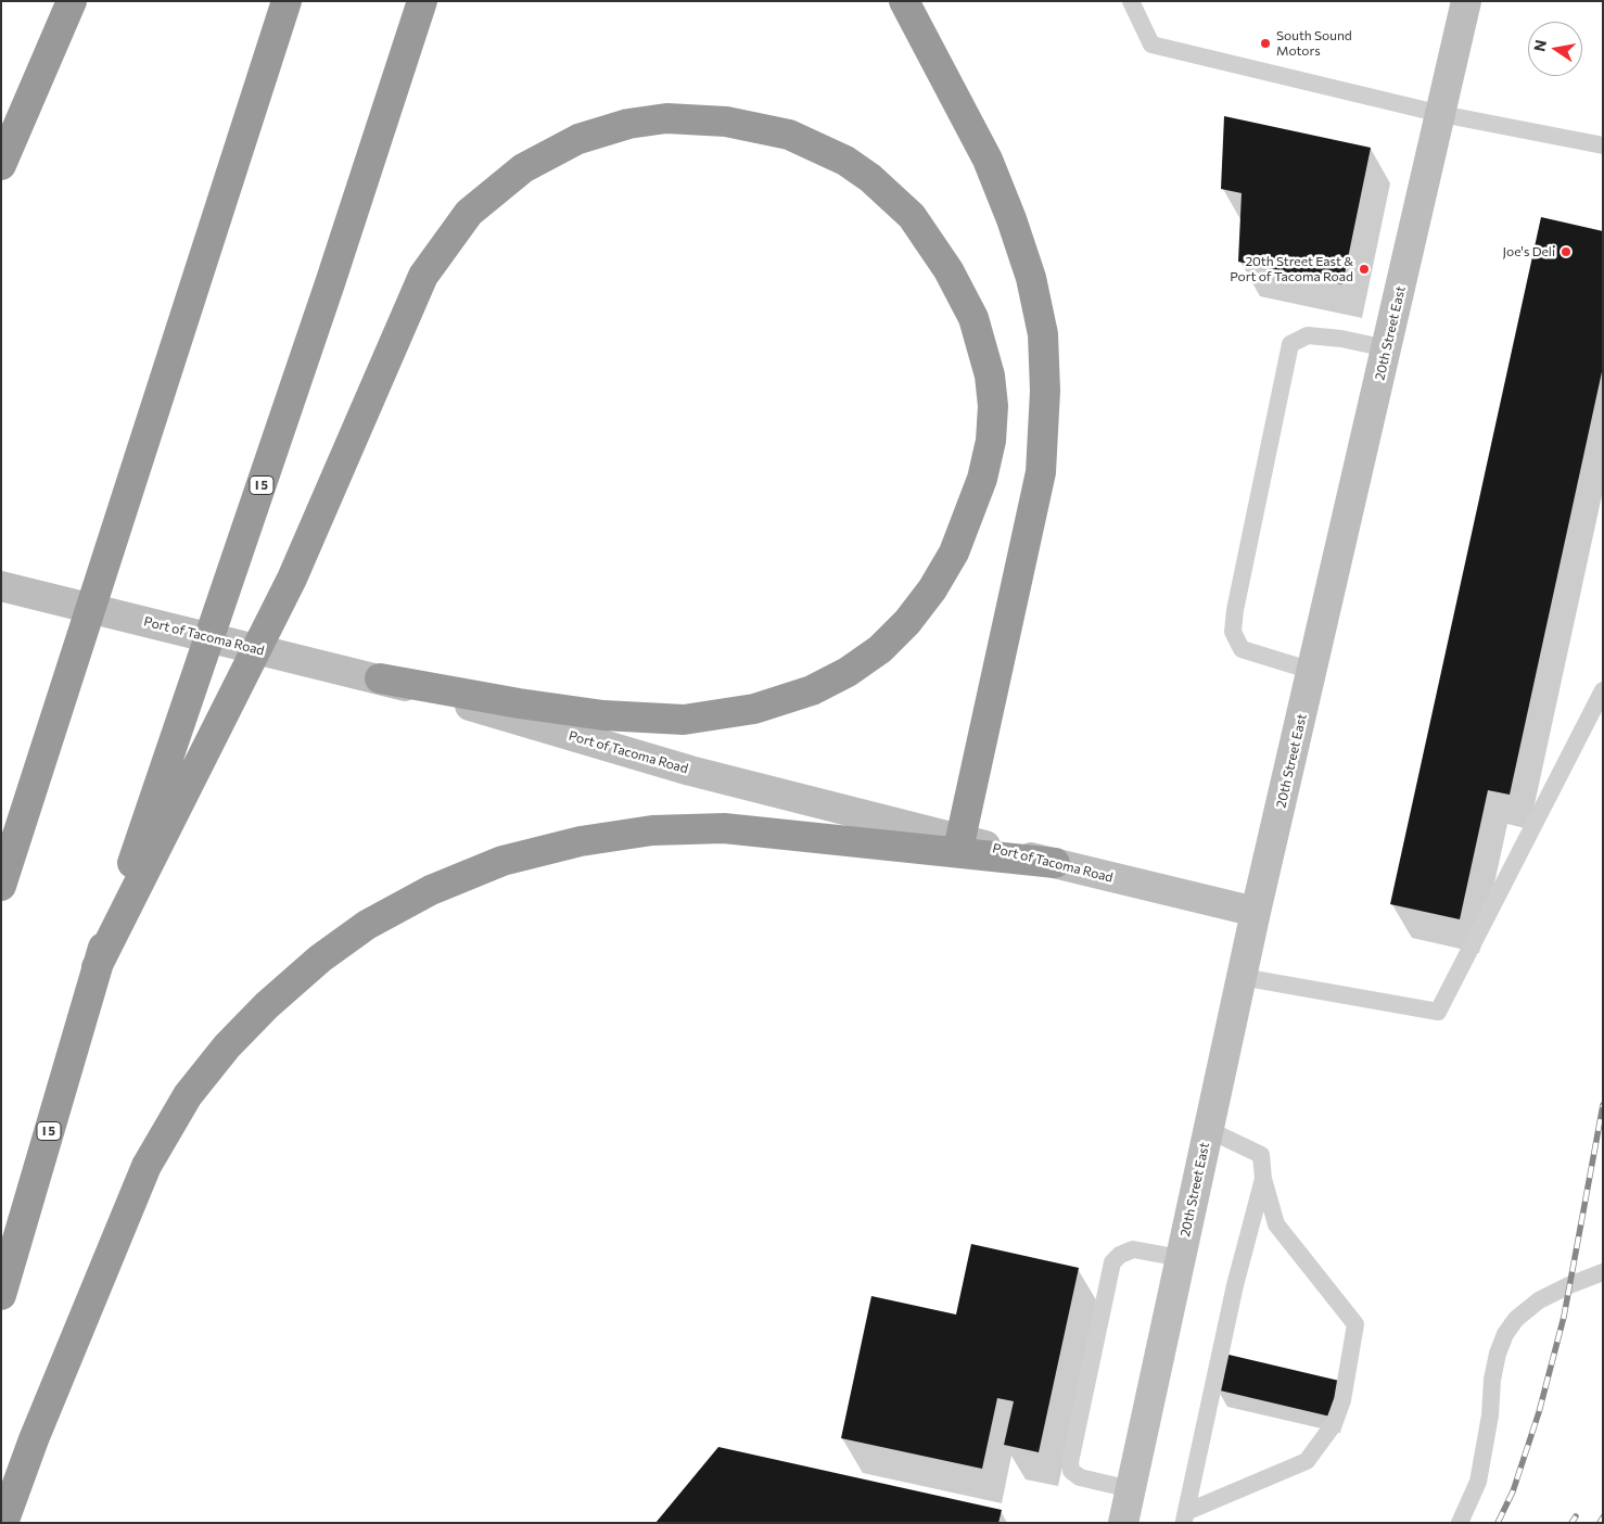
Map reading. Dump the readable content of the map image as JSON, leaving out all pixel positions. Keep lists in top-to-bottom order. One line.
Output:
{"streets":{"highway":["I 5"],"main road":["20th Street East","Port of Tacoma Road"]},"crossings":[["20th Street East","Port of Tacoma Road"]],"places":["South Sound Motors","Joe's Deli","20th Street East & Port of Tacoma Road"],"north":"left"}
